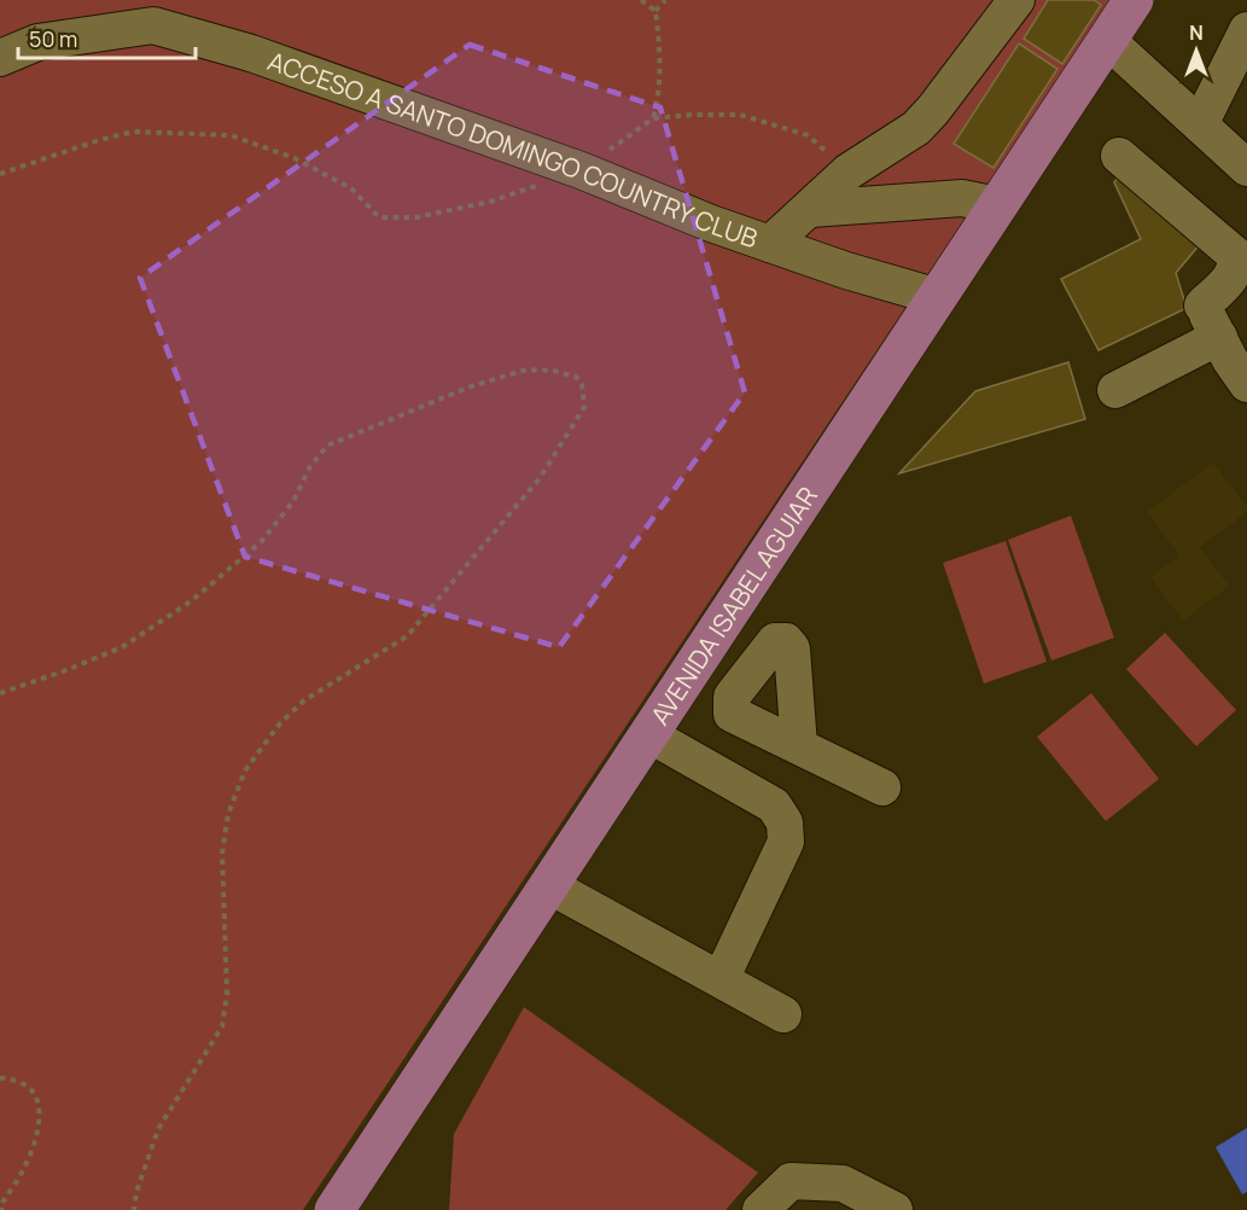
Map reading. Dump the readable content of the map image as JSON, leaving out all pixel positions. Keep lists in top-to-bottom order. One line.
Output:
{"streets":{"main road":["AVENIDA ISABEL AGUIAR"],"street":["ACCESO A SANTO DOMINGO COUNTRY CLUB"]},"crossings":[["ACCESO A SANTO DOMINGO COUNTRY CLUB","AVENIDA ISABEL AGUIAR"]],"scale_bar":"50 m","north":"top"}
